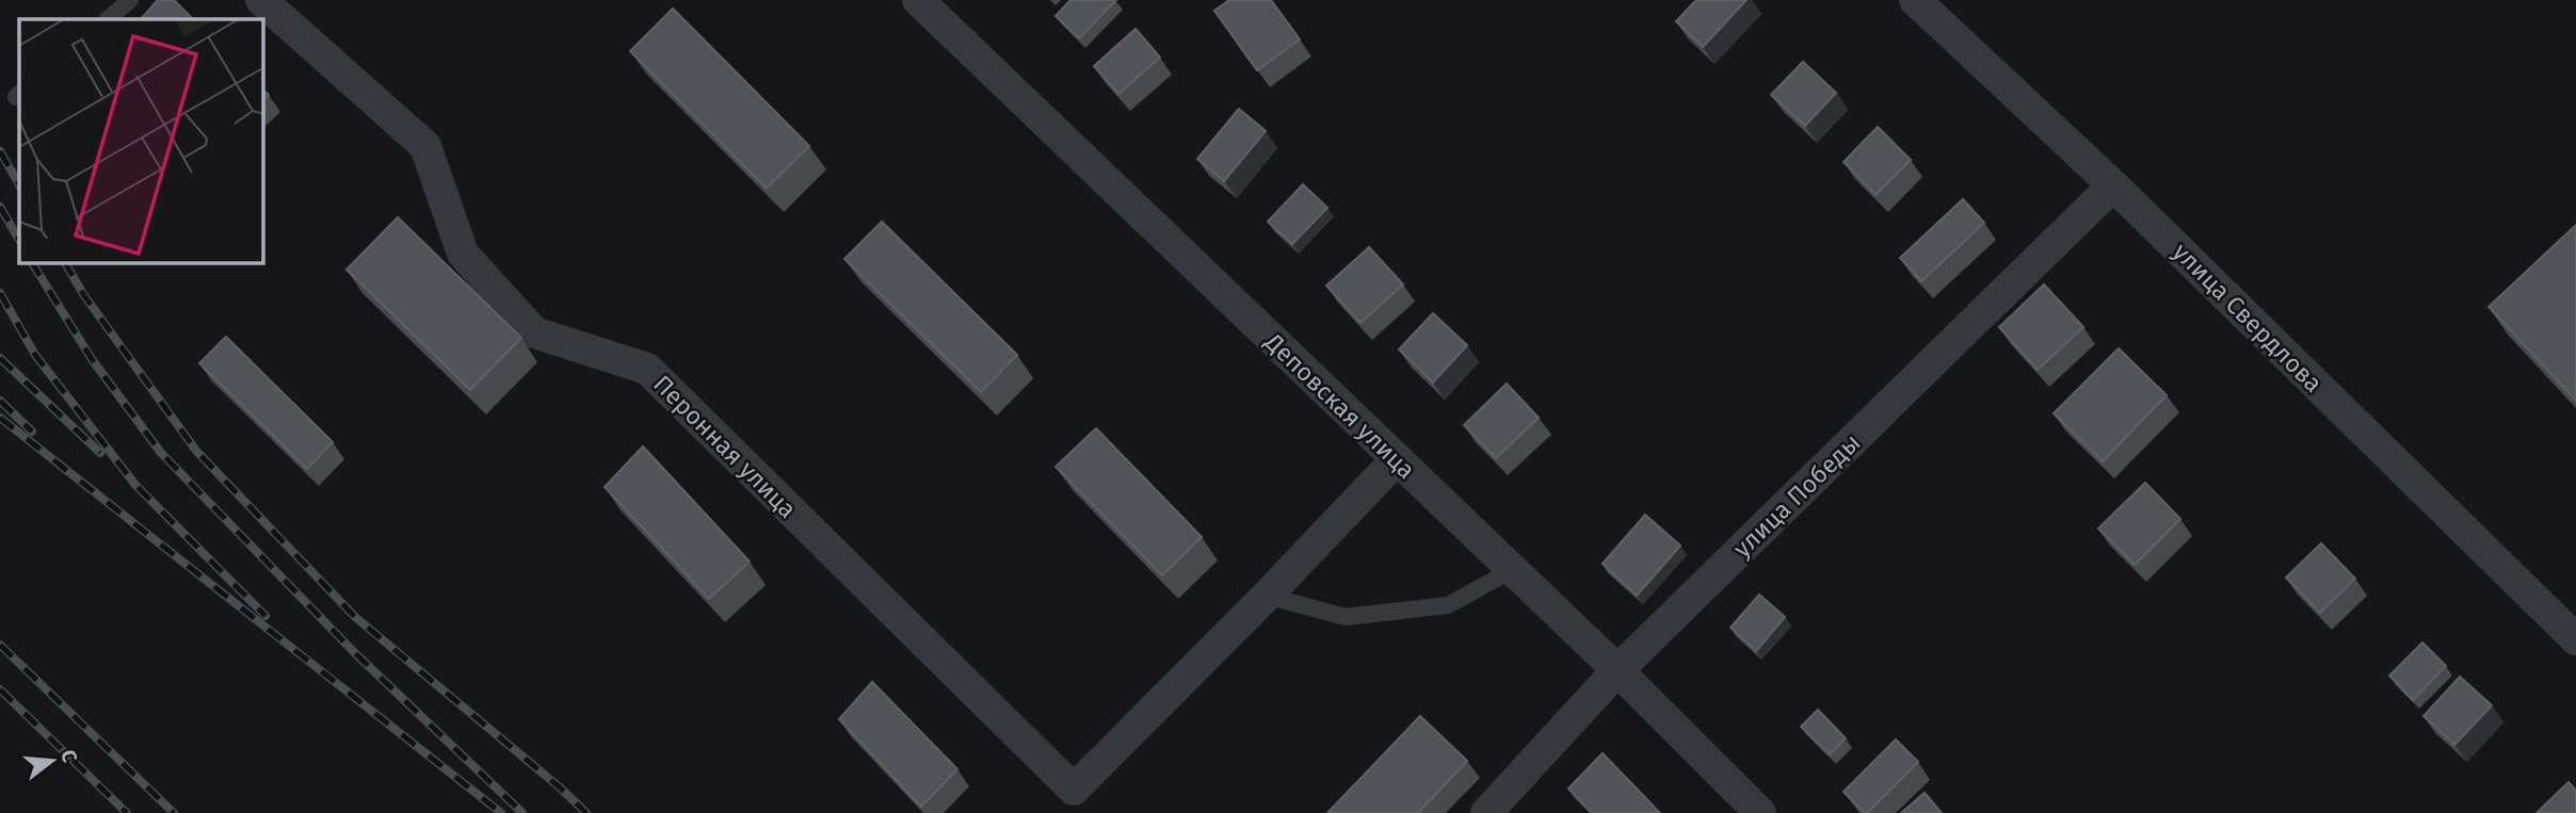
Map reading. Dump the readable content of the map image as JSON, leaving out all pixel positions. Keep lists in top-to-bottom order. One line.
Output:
{"streets":{"street":["улица Свердлова","Деповская улица","Перонная улица","улица Победы"]},"crossings":[["улица Свердлова","улица Победы"],["Деповская улица","улица Победы"]],"north":"right"}
